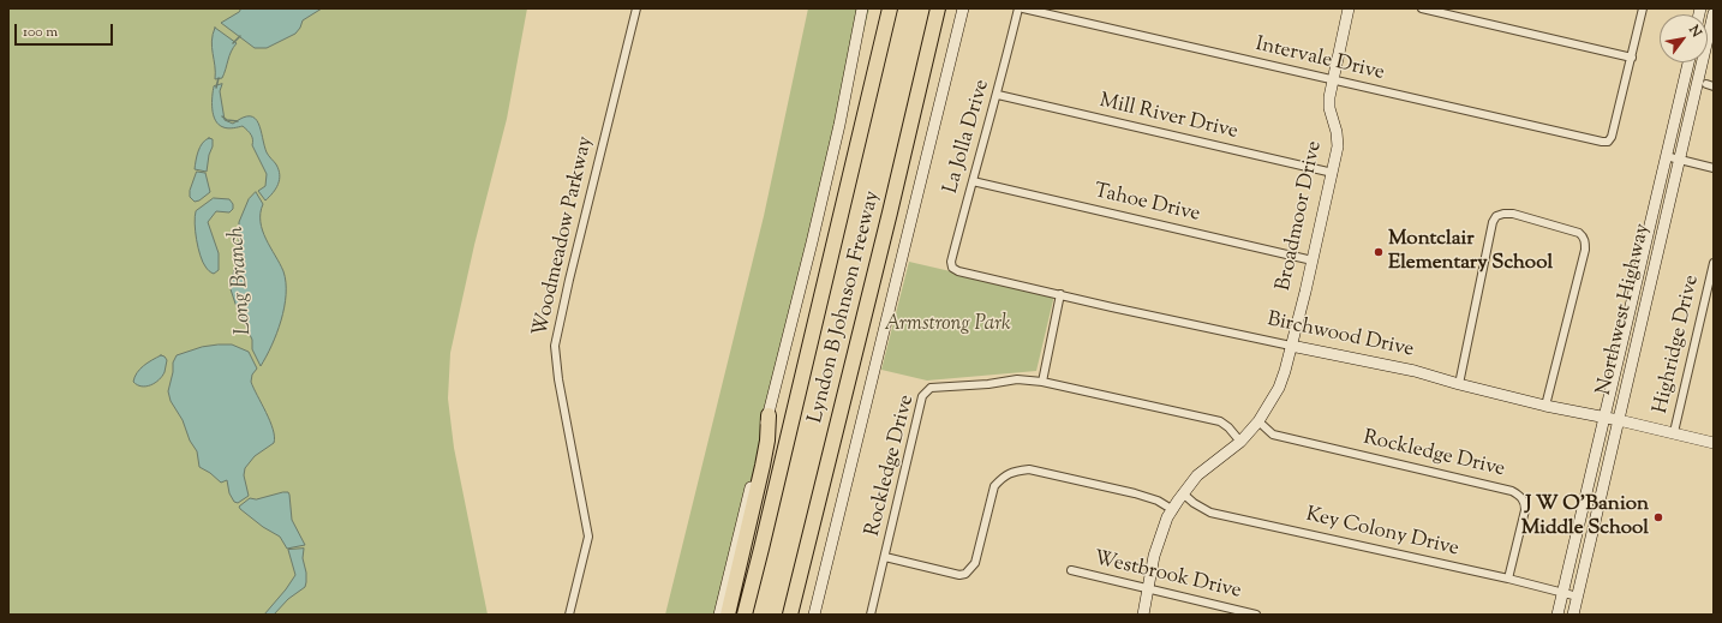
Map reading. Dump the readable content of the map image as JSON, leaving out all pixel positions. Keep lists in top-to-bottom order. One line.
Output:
{"streets":{"highway":["Lyndon B Johnson Freeway"],"main road":["Broadmoor Drive","Northwest Highway","Birchwood Drive"],"street":["Intervale Drive","Mill River Drive","La Jolla Drive","Tahoe Drive","Woodmeadow Parkway","Highridge Drive","Rockledge Drive","Key Colony Drive","Westbrook Drive"]},"crossings":[["Intervale Drive","Broadmoor Drive"],["Mill River Drive","La Jolla Drive"],["Mill River Drive","Broadmoor Drive"],["La Jolla Drive","Tahoe Drive"],["La Jolla Drive","Birchwood Drive"],["Tahoe Drive","Broadmoor Drive"],["Broadmoor Drive","Birchwood Drive"],["Broadmoor Drive","Rockledge Drive"],["Broadmoor Drive","Key Colony Drive"],["Broadmoor Drive","Westbrook Drive"],["Northwest Highway","Birchwood Drive"],["Northwest Highway","Key Colony Drive"],["Birchwood Drive","Highridge Drive"],["Rockledge Drive","Key Colony Drive"]],"water":["Long Branch"],"parks":["Armstrong Park"],"places":["Montclair Elementary School","J W O'Banion Middle School"],"scale_bar":"100 m","north":"top right"}
